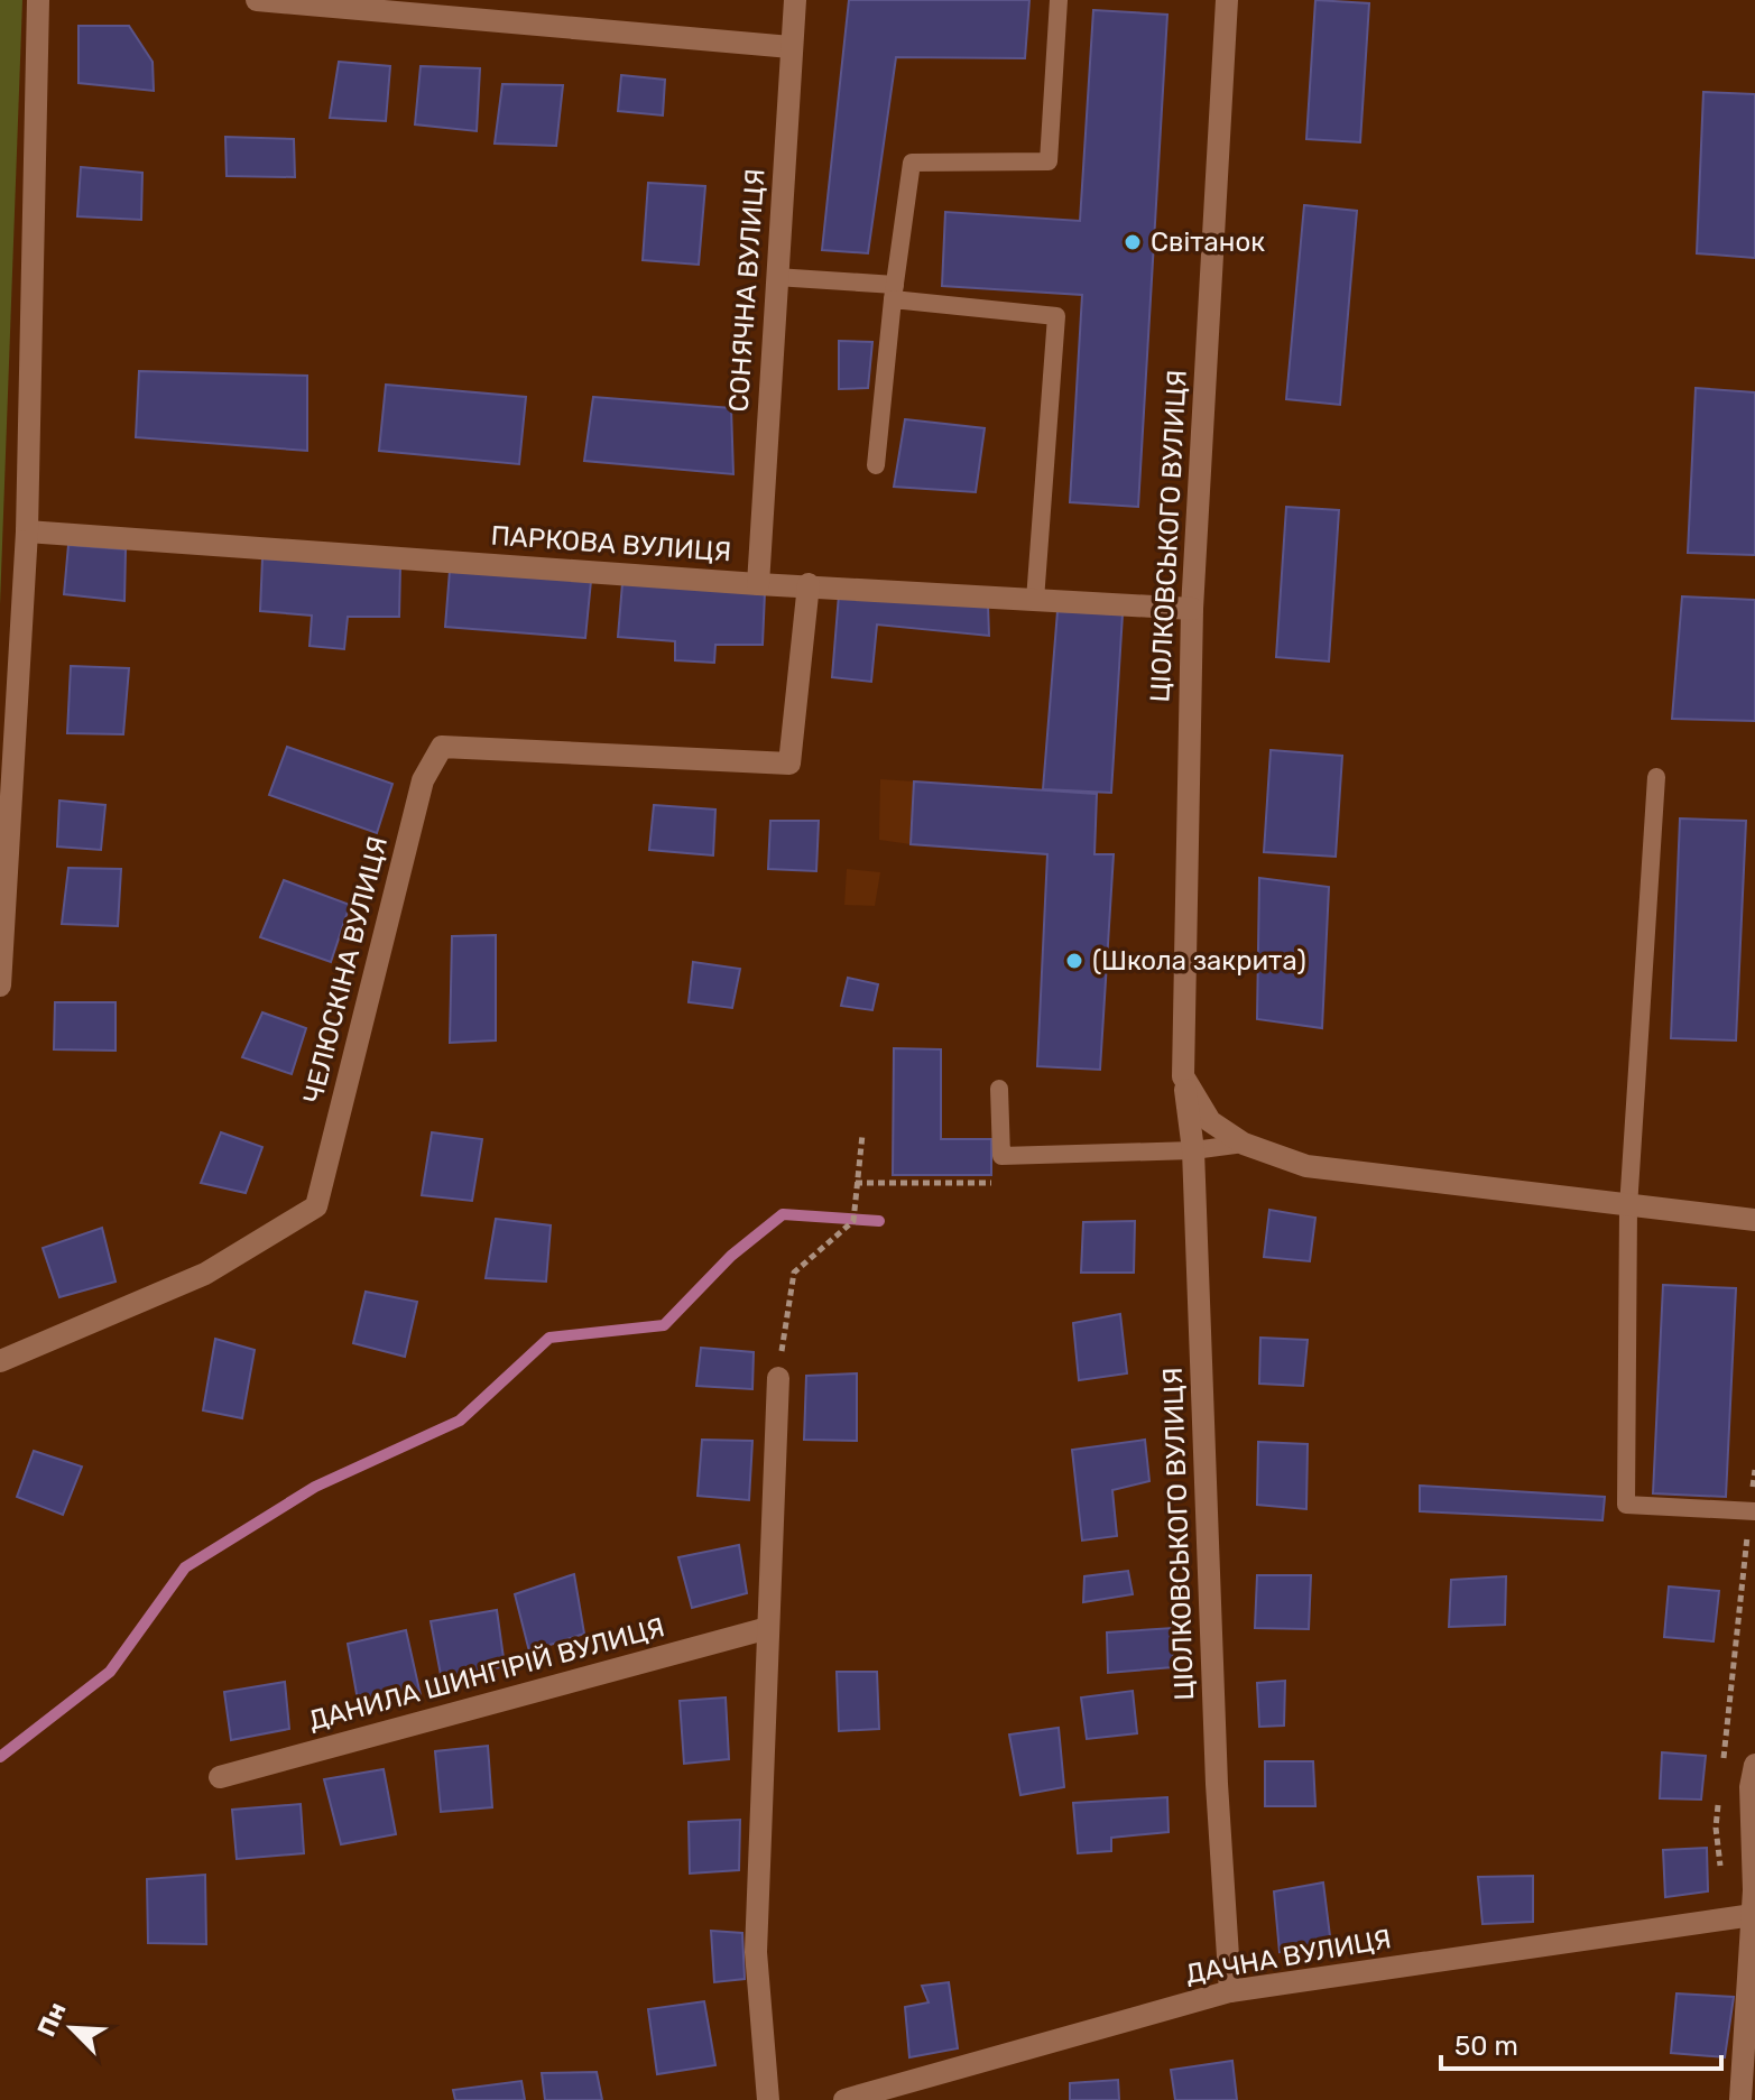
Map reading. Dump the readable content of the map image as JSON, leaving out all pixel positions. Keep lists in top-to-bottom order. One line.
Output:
{"streets":{"street":["СОНЯЧНА ВУЛИЦЯ","ЦІОЛКОВСЬКОГО ВУЛИЦЯ","ПАРКОВА ВУЛИЦЯ","ЧЕЛЮСКІНА ВУЛИЦЯ","ДАНИЛА ШИНГІРІЙ ВУЛИЦЯ","ДАЧНА ВУЛИЦЯ"]},"crossings":[["СОНЯЧНА ВУЛИЦЯ","ПАРКОВА ВУЛИЦЯ"],["ЦІОЛКОВСЬКОГО ВУЛИЦЯ","ПАРКОВА ВУЛИЦЯ"],["ЦІОЛКОВСЬКОГО ВУЛИЦЯ","ДАЧНА ВУЛИЦЯ"],["ПАРКОВА ВУЛИЦЯ","ЧЕЛЮСКІНА ВУЛИЦЯ"]],"places":["Світанок","(Школа закрита)"],"scale_bar":"50 m","north":"top left"}
